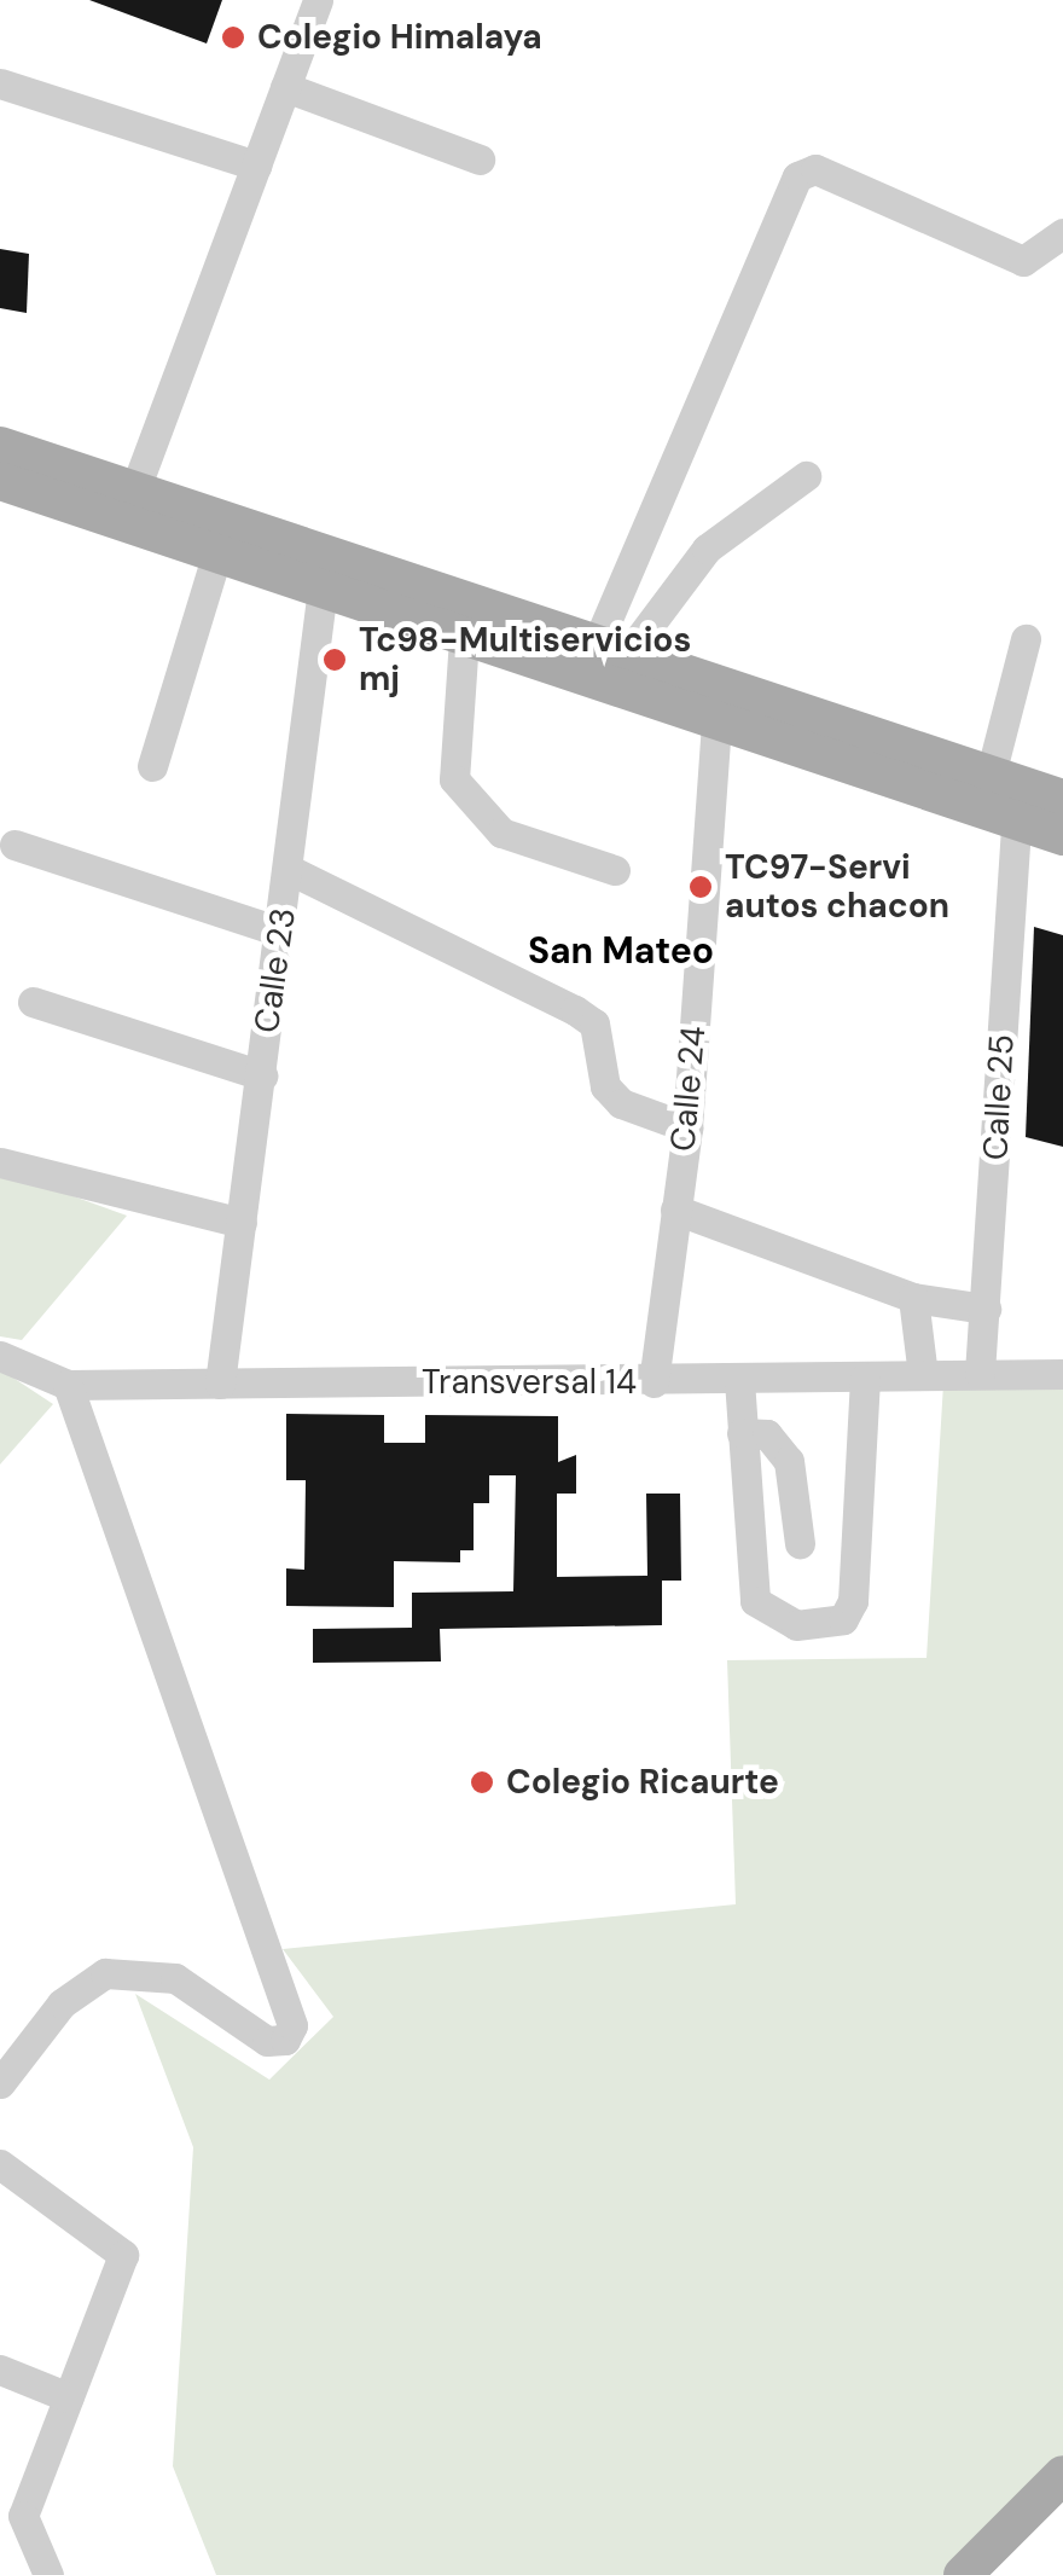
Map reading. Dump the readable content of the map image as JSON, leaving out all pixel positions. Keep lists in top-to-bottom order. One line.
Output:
{"streets":{"street":["Calle 23","Calle 24","Calle 25","Transversal 14"]},"crossings":[["Calle 23","Transversal 14"],["Calle 24","Transversal 14"],["Calle 25","Transversal 14"]],"districts":["San Mateo"],"places":["Colegio Himalaya","Tc98-Multiservicios mj","TC97-Servi autos chacon","Colegio Ricaurte"]}
